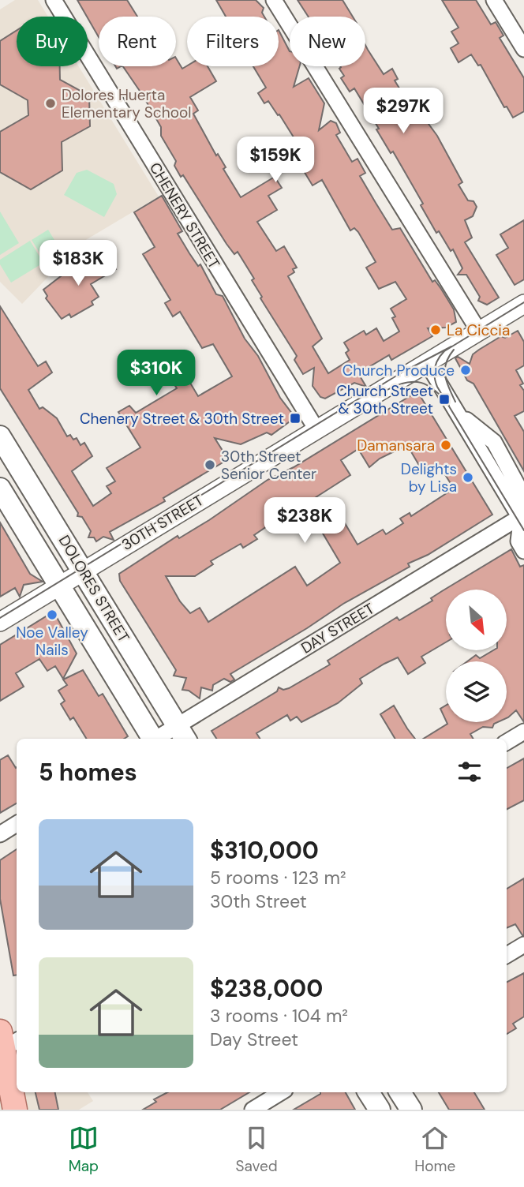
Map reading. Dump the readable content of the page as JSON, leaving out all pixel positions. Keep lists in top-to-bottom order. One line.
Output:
{"streets":{"main road":["DOLORES STREET"],"street":["CHENERY STREET","30TH STREET","DAY STREET"]},"crossings":[["CHENERY STREET","30TH STREET"],["30TH STREET","DOLORES STREET"],["DOLORES STREET","DAY STREET"]],"places":{"other":["Dolores Huerta Elementary School","La Ciccia","Church Produce","Damansara","30th Street Senior Center","Delights by Lisa","Noe Valley Nails"],"transit":["Church Street & 30th Street","Chenery Street & 30th Street"]},"north":"bottom right","page":{"chip":["Buy","Rent","Filters","New"],"price":["$297K","$159K","$183K","$310K","$238K"],"heading":"5 homes","list":[{"name":"$310,000","note":"5 rooms · 123 m² · 30th Street"},{"name":"$238,000","note":"3 rooms · 104 m² · Day Street"}],"tabs":["Map","Saved","Home"]}}
